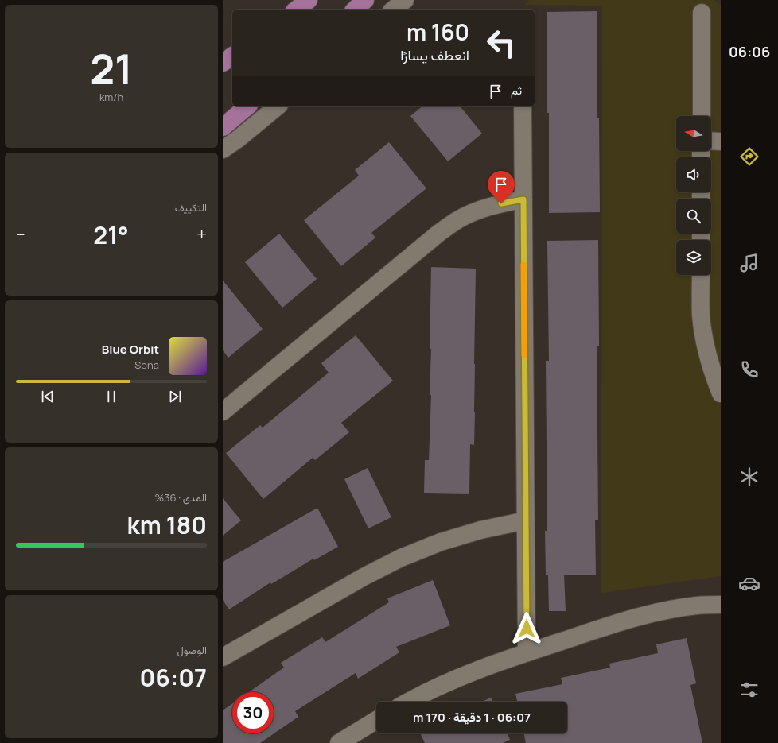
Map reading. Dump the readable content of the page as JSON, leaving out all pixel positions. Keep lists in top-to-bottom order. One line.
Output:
{"north":"left","page":{"tabs":"06:06","tile":[["21","km/h"],"التكييف",["المدى · 36%","180 km"],["الوصول","06:07"]],"turn":["160 m","انعطف يسارًا"],"then":"ثم","heat":["−","21°","+"],"song":["Blue Orbit","Sona"],"limit":"30","trip":"06:07 · 1 دقيقة · 170 m"}}
